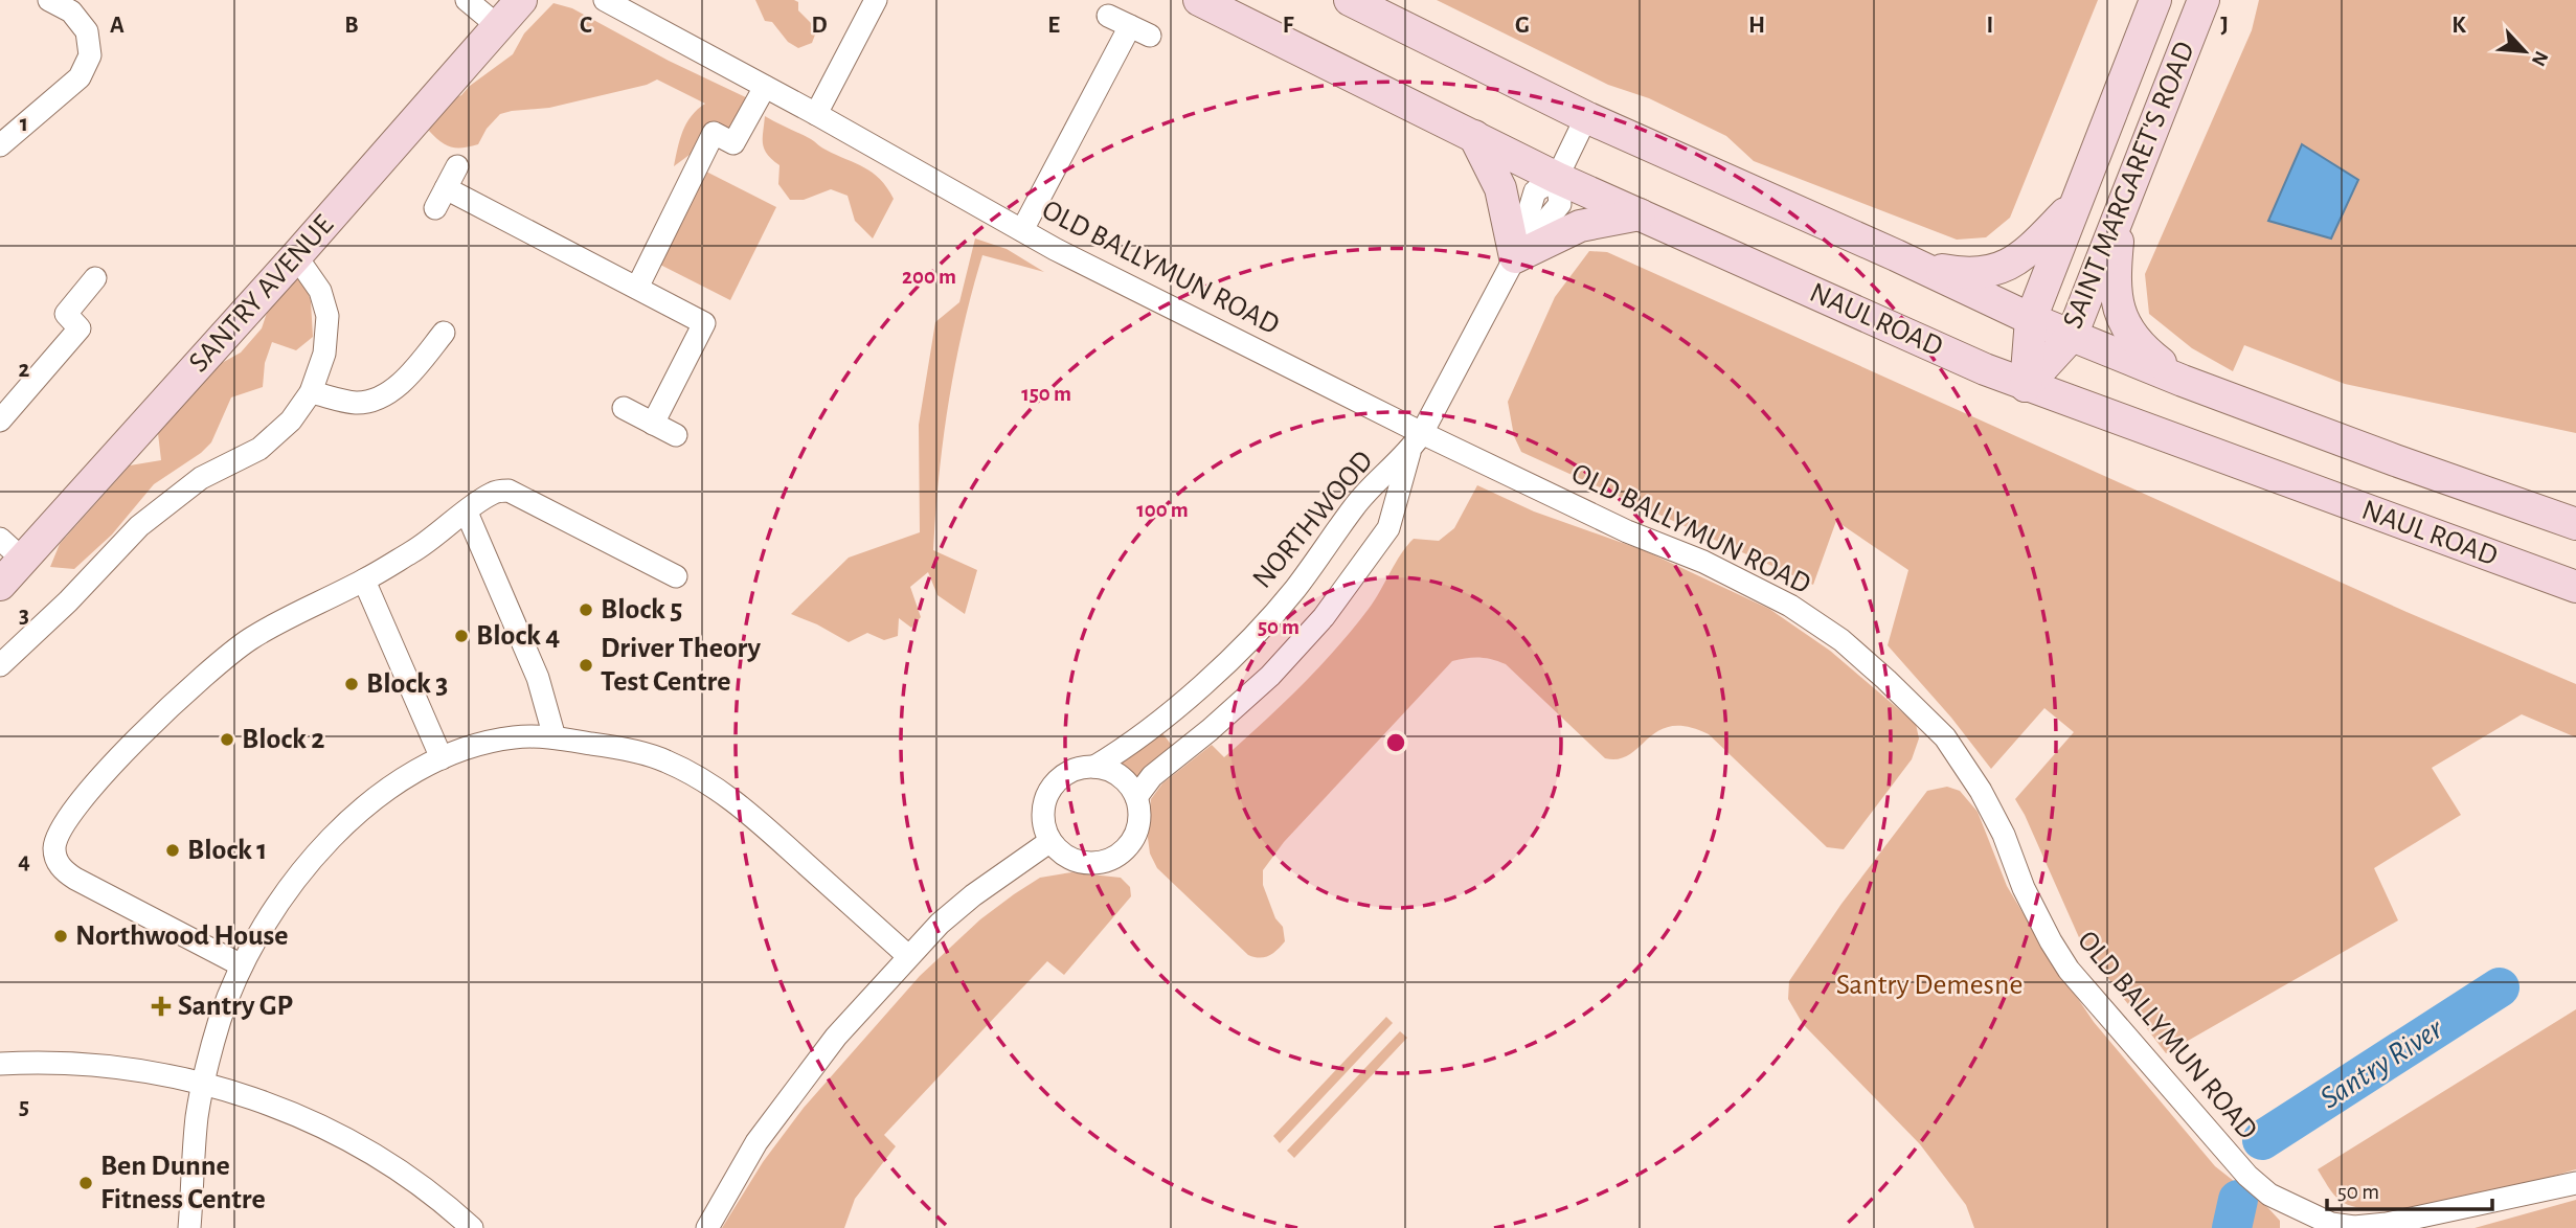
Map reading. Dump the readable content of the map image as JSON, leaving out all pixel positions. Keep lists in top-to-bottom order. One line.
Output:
{"streets":{"main road":["SAINT MARGARET'S ROAD","SANTRY AVENUE","NAUL ROAD"],"street":["OLD BALLYMUN ROAD","NORTHWOOD"]},"crossings":[["SAINT MARGARET'S ROAD","NAUL ROAD"],["OLD BALLYMUN ROAD","NORTHWOOD"]],"water":["Santry River"],"parks":["Santry Demesne"],"places":{"other":["Block 5","Block 4","Driver Theory Test Centre","Block 3","Block 2","Block 1","Northwood House","Ben Dunne Fitness Centre"],"health":["Santry GP"]},"scale_bar":"50 m","north":"bottom right","grid":{"columns":["A","B","C","D","E","F","G","H","I","J","K"],"rows":["1","2","3","4","5"]},"rings":["200 m","150 m","100 m","50 m"]}
